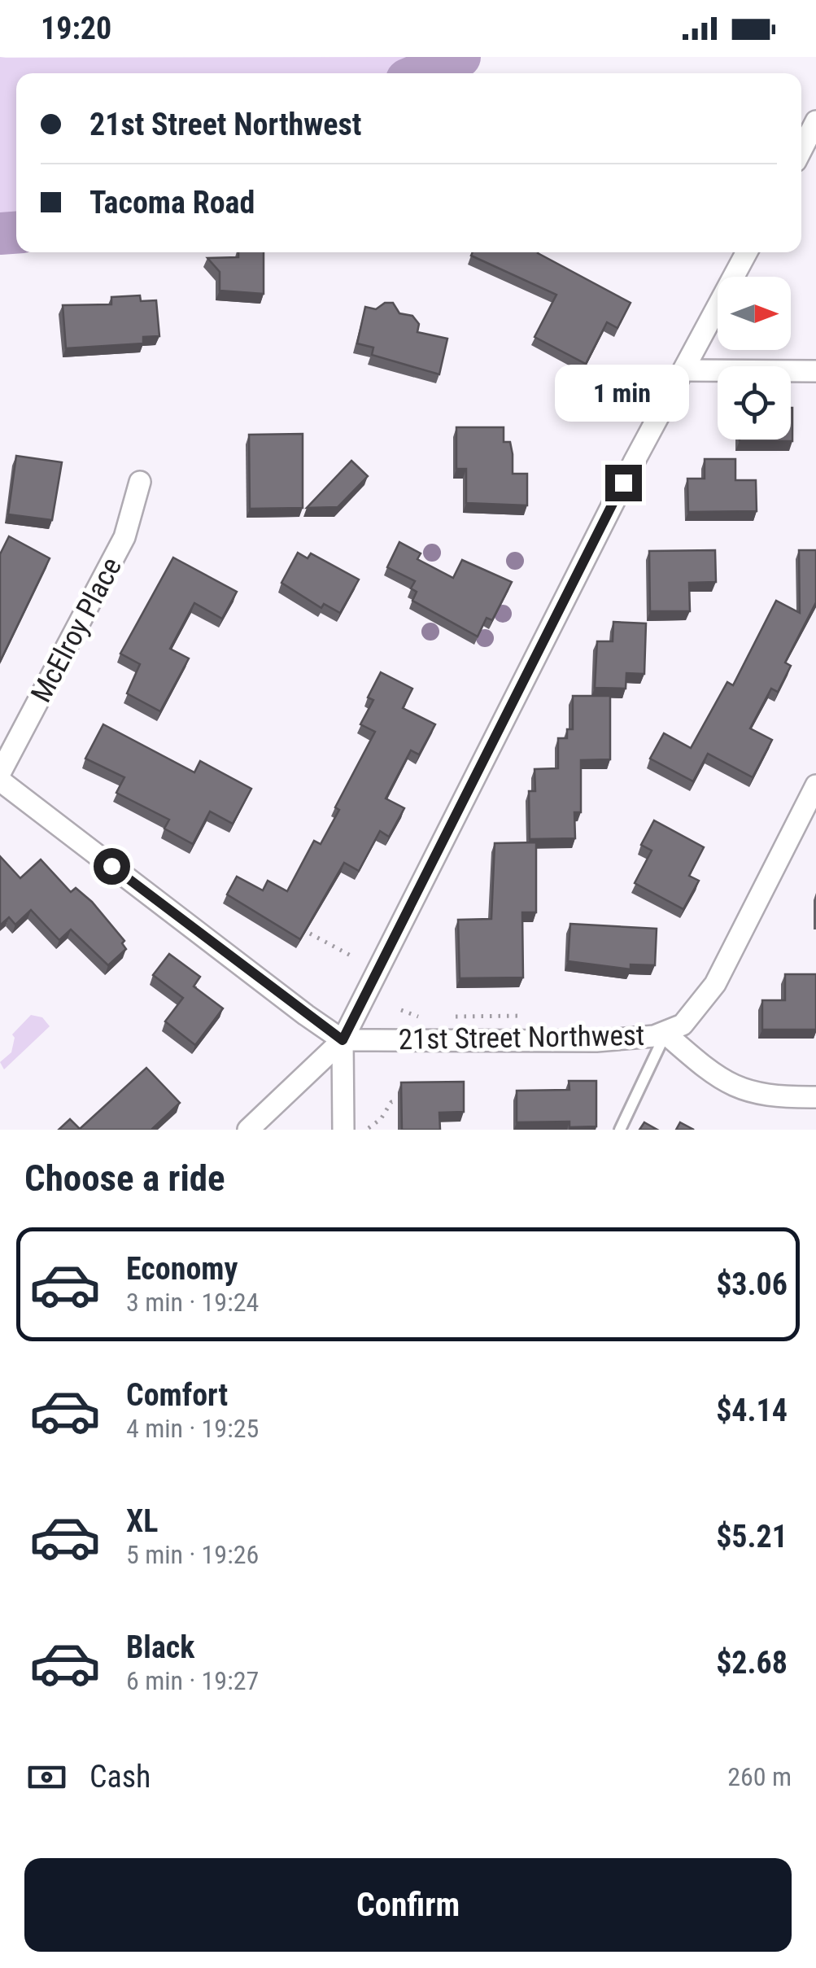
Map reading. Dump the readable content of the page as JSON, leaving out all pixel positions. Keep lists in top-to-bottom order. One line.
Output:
{"streets":{"street":["McElroy Place","21st Street Northwest"]},"north":"right","page":{"status":"19:20","banner":["21st Street Northwest","Tacoma Road"],"bubble":"1 min","heading":"Choose a ride","list":[{"name":"Economy","note":"3 min · 19:24","value":"$3.06"},{"name":"Comfort","note":"4 min · 19:25","value":"$4.14"},{"name":"XL","note":"5 min · 19:26","value":"$5.21"},{"name":"Black","note":"6 min · 19:27","value":"$2.68"}],"pay":["Cash","260 m"],"buttons":"Confirm"}}
